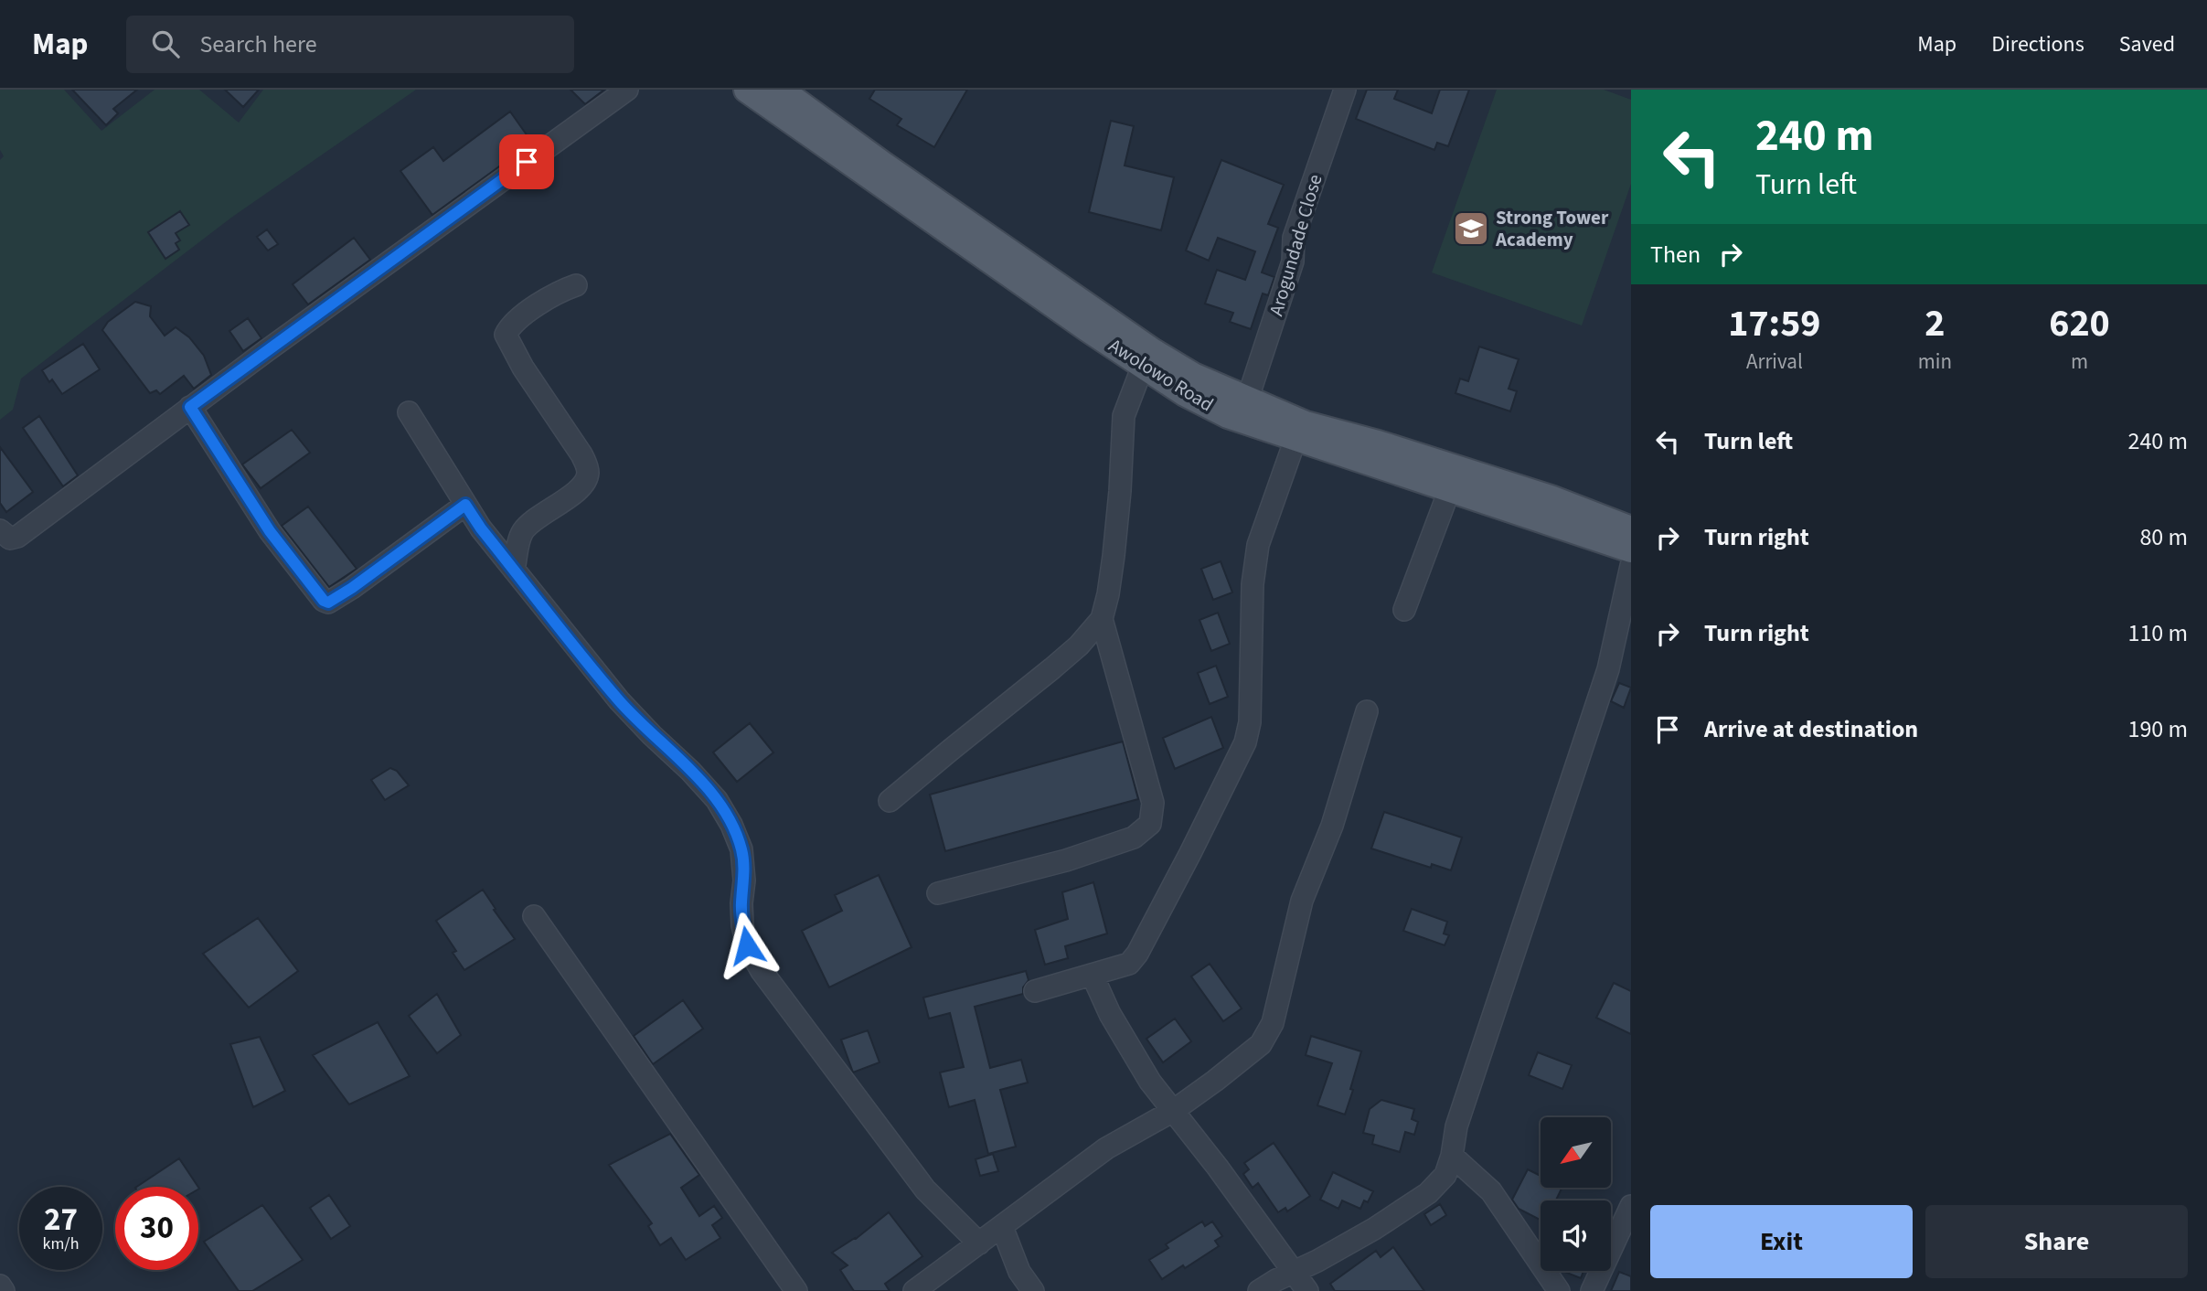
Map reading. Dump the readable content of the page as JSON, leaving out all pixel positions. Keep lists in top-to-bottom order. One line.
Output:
{"streets":{"main road":["Awolowo Road"],"street":["Arogundade Close"]},"crossings":[["Arogundade Close","Awolowo Road"]],"places":{"school or university":["Strong Tower Academy"]},"north":"bottom left","page":{"header":"Map","search":"Search here","nav":["Map","Directions","Saved"],"turn":["240 m","Turn left"],"then":"Then","eta":["17:59","Arrival","2","min","620","m"],"list":[{"name":"Turn left","value":"240 m"},{"name":"Turn right","value":"80 m"},{"name":"Turn right","value":"110 m"},{"name":"Arrive at destination","value":"190 m"}],"speed":"27 km/h","limit":"30","buttons":["Exit","Share"]}}
